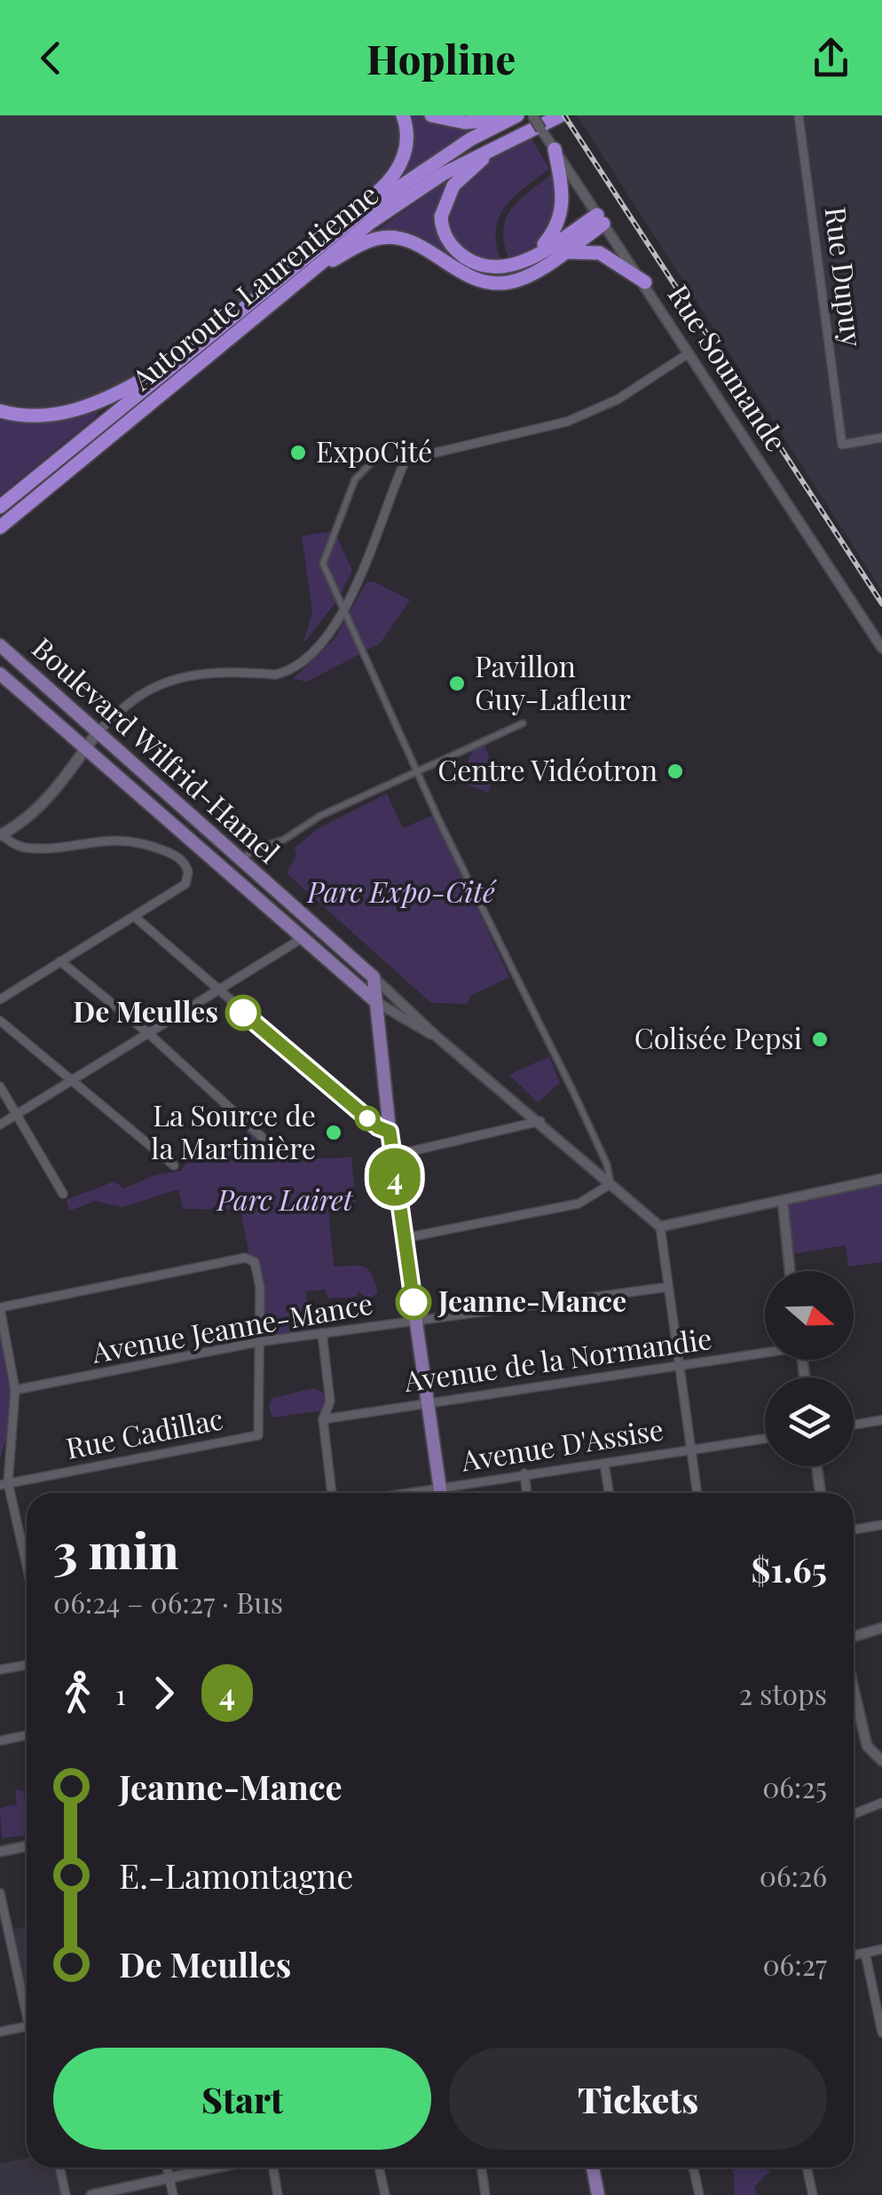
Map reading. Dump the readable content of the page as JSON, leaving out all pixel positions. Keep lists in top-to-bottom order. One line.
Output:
{"streets":{"highway":["Autoroute Laurentienne"],"main road":["Boulevard Wilfrid-Hamel"],"street":["Rue Dupuy","Rue Soumande","Avenue Jeanne-Mance","Avenue de la Normandie","Rue Cadillac","Avenue D'Assise"]},"crossings":[["Avenue Jeanne-Mance","Rue Cadillac"]],"parks":["Parc Expo-Cité","Parc Lairet"],"places":["ExpoCité","Pavillon Guy-Lafleur","Centre Vidéotron","De Meulles","Colisée Pepsi","La Source de la Martinière","Jeanne-Mance"],"lines":["bus line 4"],"north":"right","page":{"header":"Hopline","on_map":"4","heading":["3 min","06:24 – 06:27 · Bus","$1.65"],"legs":["1","4","2 stops"],"list":[{"name":"Jeanne-Mance","value":"06:25"},{"name":"E.-Lamontagne","value":"06:26"},{"name":"De Meulles","value":"06:27"}],"buttons":["Start","Tickets"]}}
